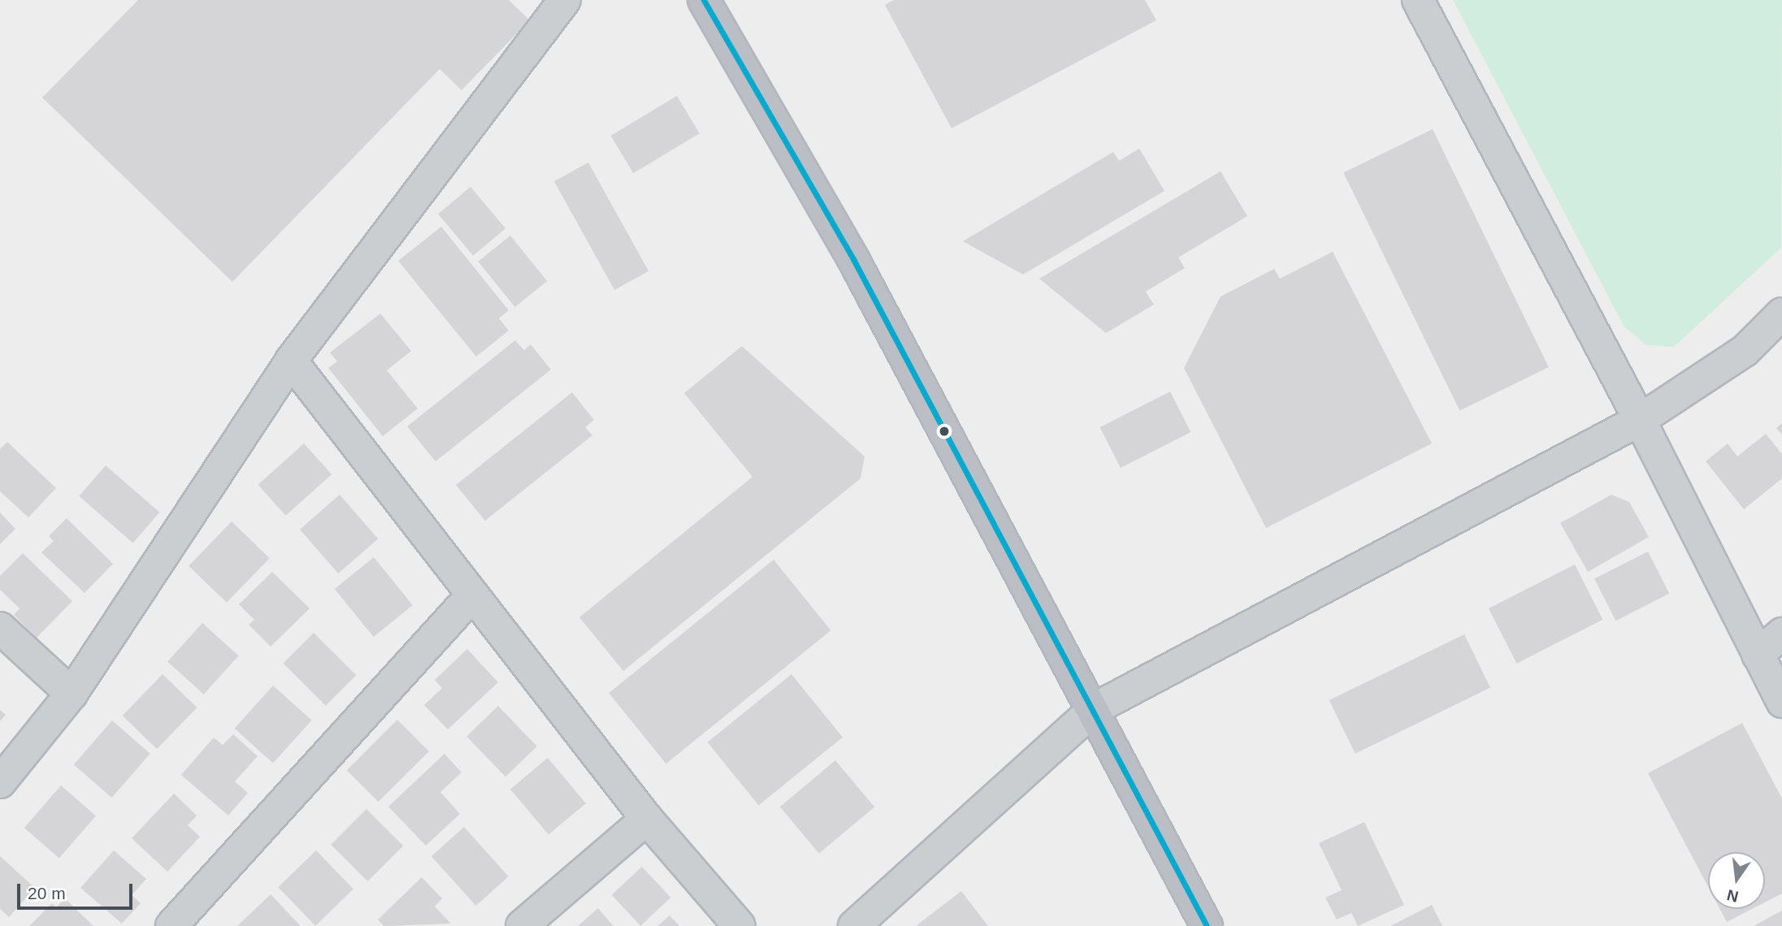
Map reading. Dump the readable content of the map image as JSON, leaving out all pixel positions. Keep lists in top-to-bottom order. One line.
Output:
{"scale_bar":"20 m","north":"bottom"}
